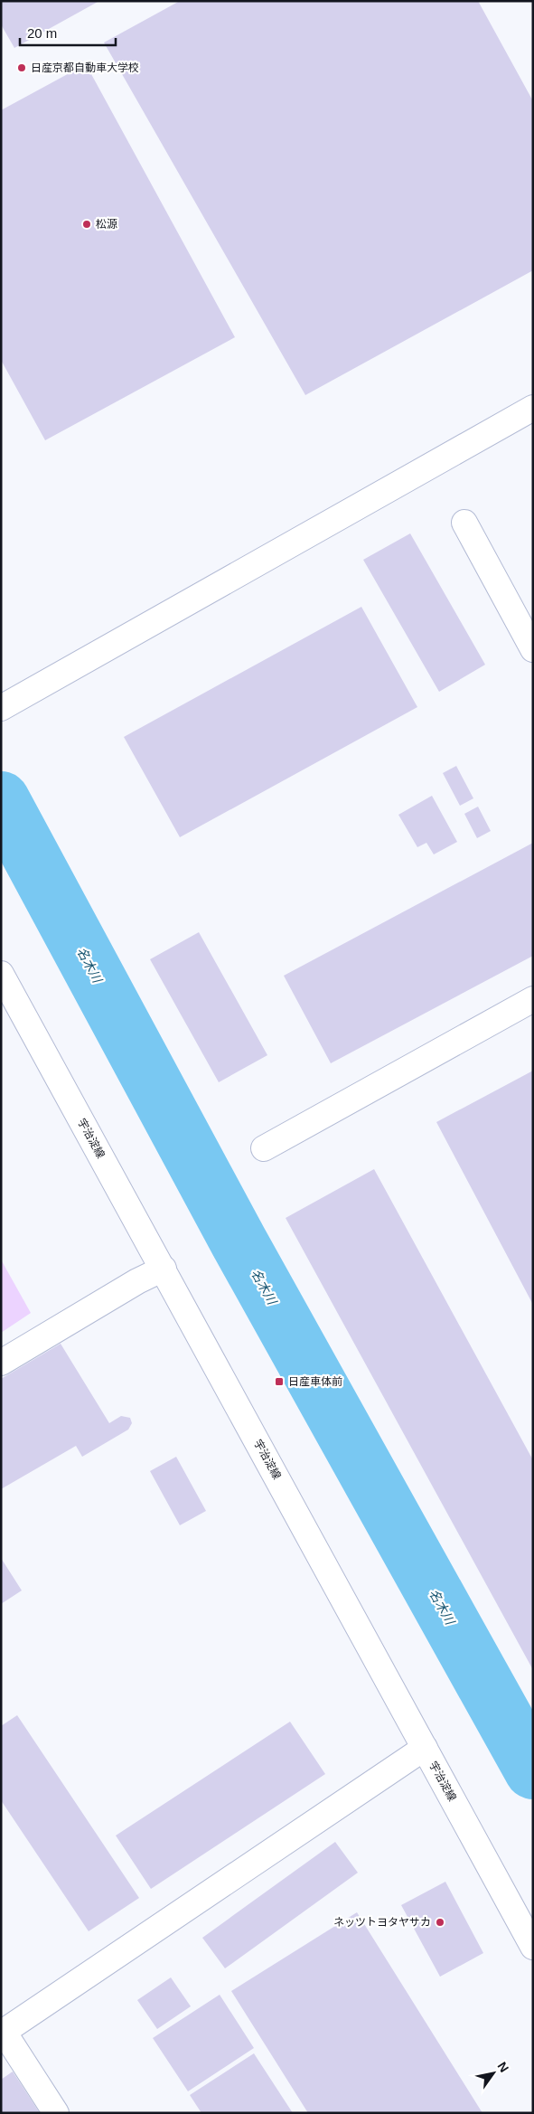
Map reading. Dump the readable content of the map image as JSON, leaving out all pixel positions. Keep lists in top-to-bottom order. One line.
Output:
{"streets":{"street":["宇治淀線"]},"water":["名木川"],"places":{"other":["日産京都自動車大学校","松源","ネッツトヨタヤサカ"],"transit":["日産車体前"]},"scale_bar":"20 m","north":"top right"}
